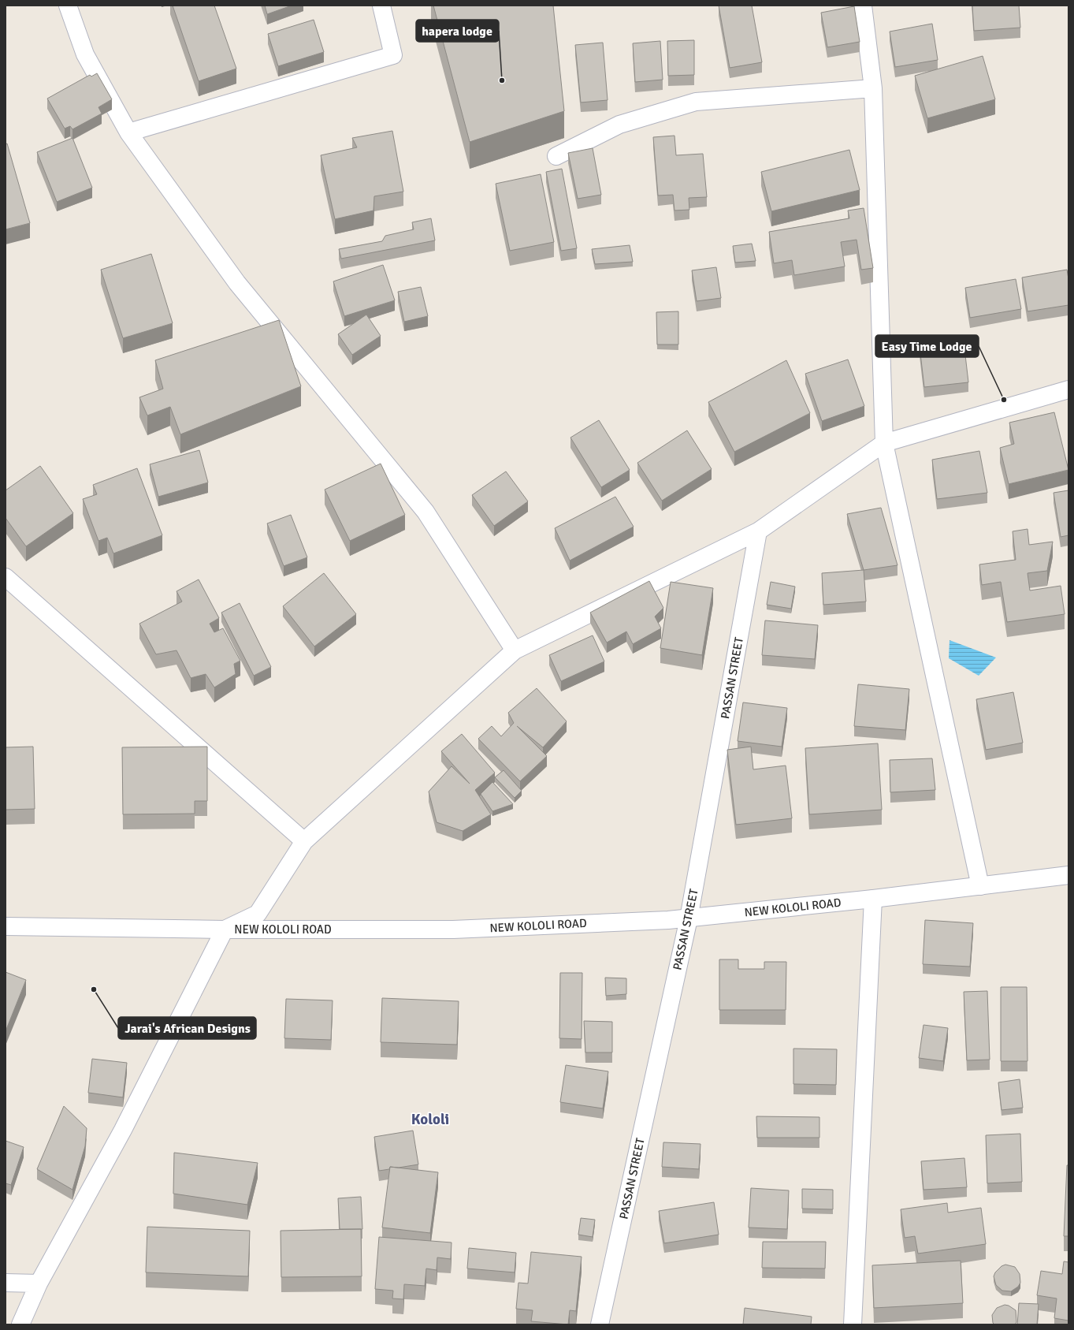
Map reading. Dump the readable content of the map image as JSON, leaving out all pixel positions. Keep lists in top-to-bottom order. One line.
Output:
{"streets":{"street":["PASSAN STREET","NEW KOLOLI ROAD"]},"crossings":[["PASSAN STREET","NEW KOLOLI ROAD"]],"districts":["Kololi"],"places":["hapera lodge","Easy Time Lodge","Jarai's African Designs"]}
